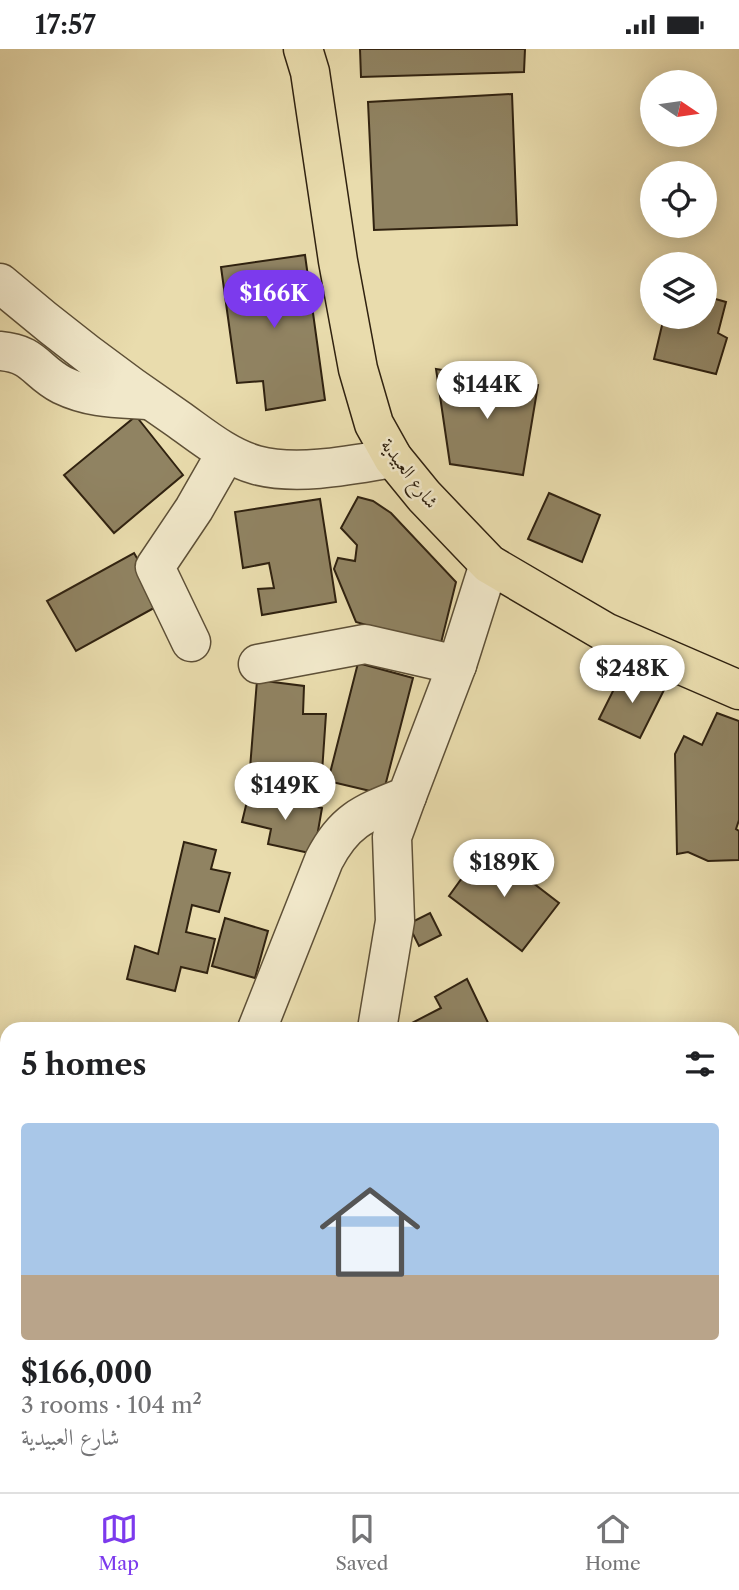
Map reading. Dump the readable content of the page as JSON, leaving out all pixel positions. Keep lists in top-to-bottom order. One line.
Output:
{"streets":{"main road":["شارع العبيدية"]},"north":"right","page":{"status":"17:57","price":["$166K","$144K","$248K","$149K","$189K"],"heading":"5 homes","list":[{"name":"$166,000","note":"3 rooms · 104 m² · شارع العبيدية"}],"tabs":["Map","Saved","Home"]}}
